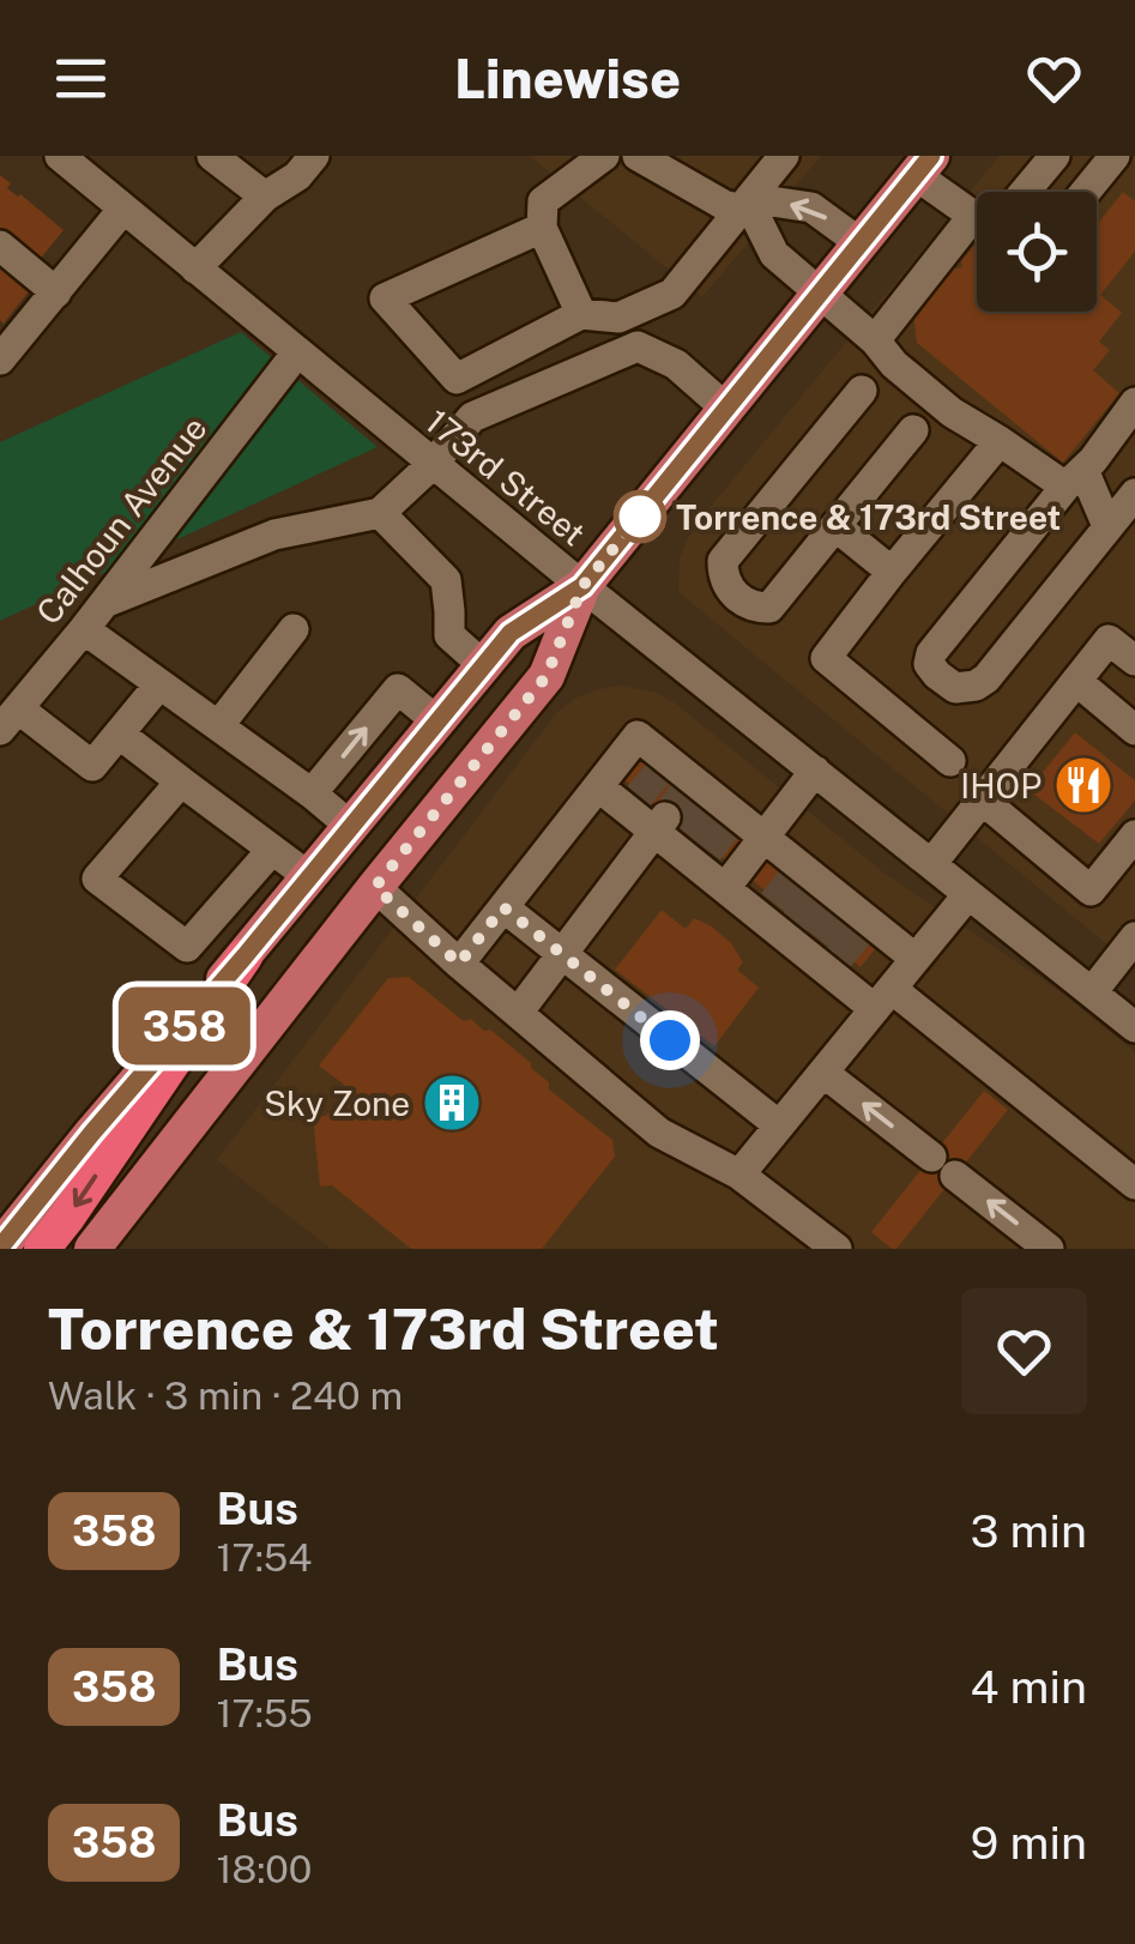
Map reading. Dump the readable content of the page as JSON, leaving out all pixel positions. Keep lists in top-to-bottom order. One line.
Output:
{"streets":{"street":["173rd Street","Calhoun Avenue"]},"crossings":[["173rd Street","Calhoun Avenue"]],"places":{"other":["Torrence & 173rd Street"],"restaurant":["IHOP"],"building":["Sky Zone"]},"lines":["bus line 358"],"page":{"header":"Linewise","on_map":"358","heading":["Torrence & 173rd Street","Walk · 3 min · 240 m"],"list":[{"mark":"358","name":"Bus","note":"17:54","value":"3 min"},{"mark":"358","name":"Bus","note":"17:55","value":"4 min"},{"mark":"358","name":"Bus","note":"18:00","value":"9 min"}]}}
